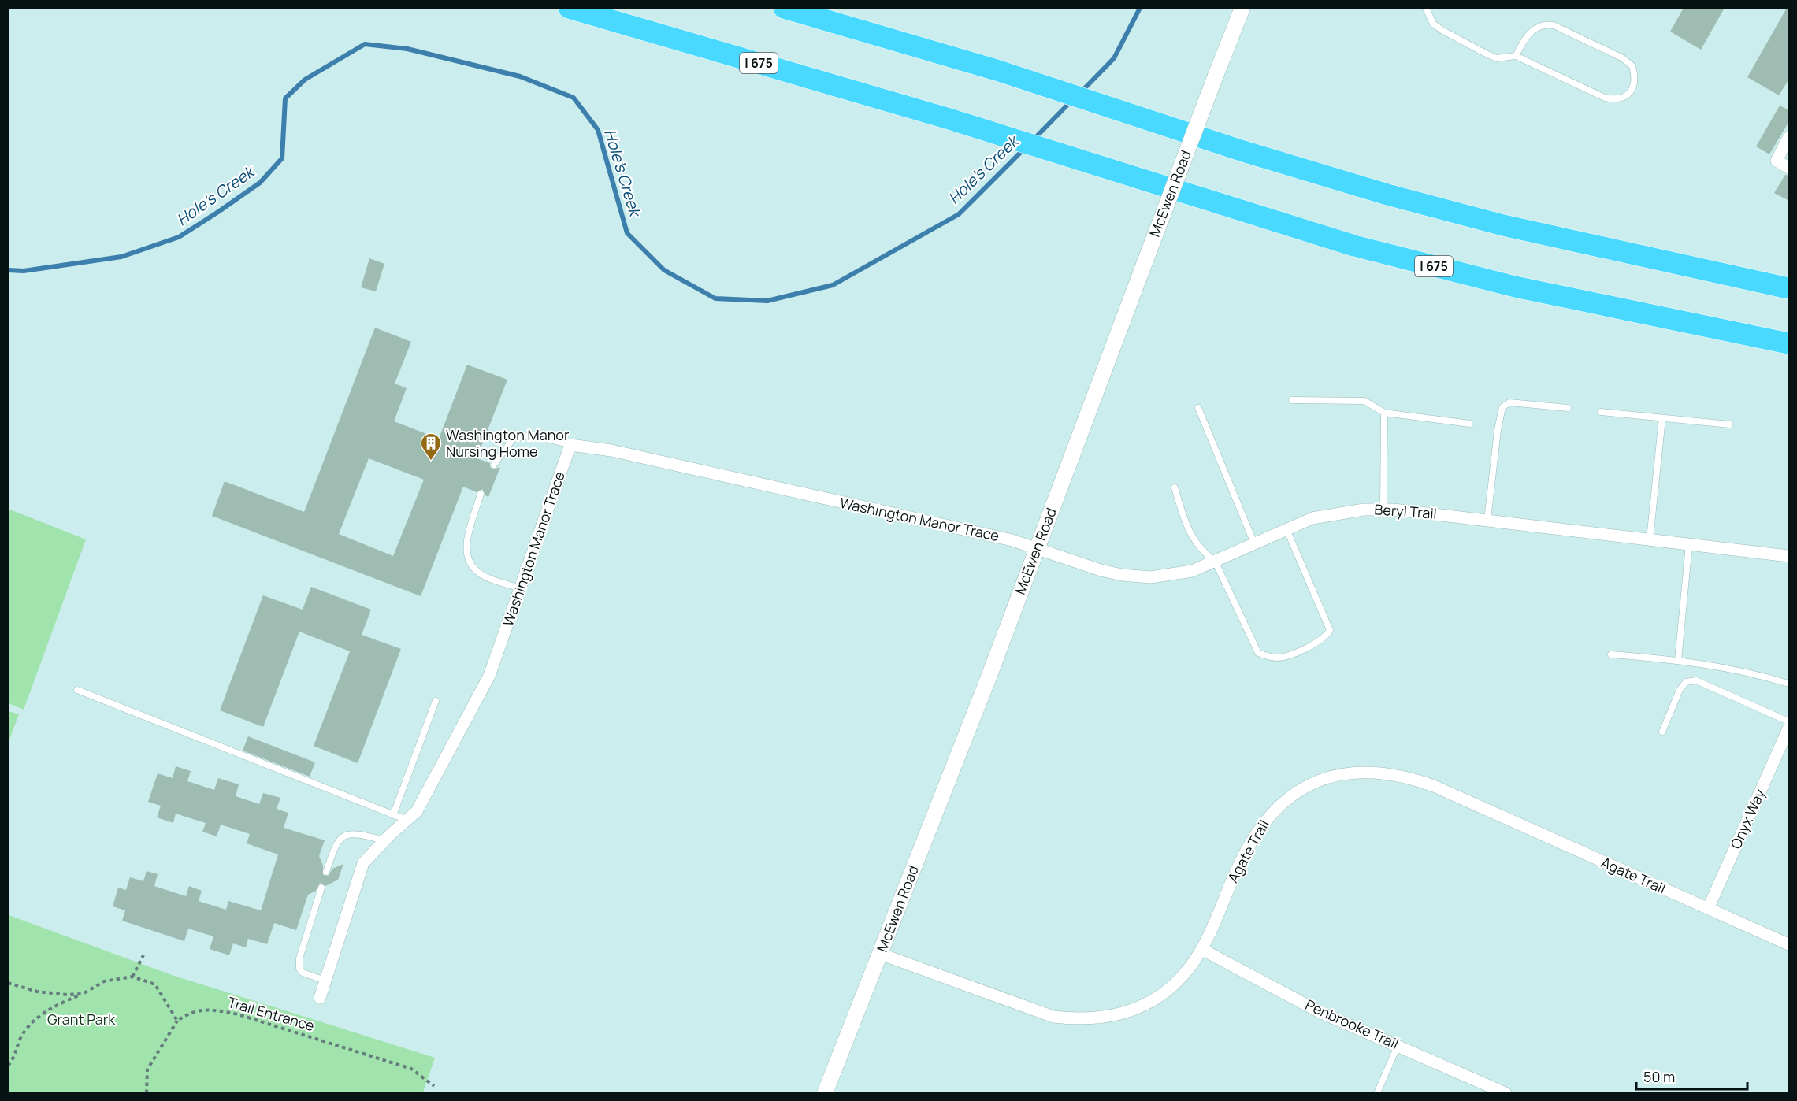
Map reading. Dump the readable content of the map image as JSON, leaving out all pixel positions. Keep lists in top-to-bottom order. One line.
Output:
{"streets":{"highway":["I 675"],"street":["McEwen Road","Beryl Trail","Washington Manor Trace","Onyx Way","Agate Trail","Penbrooke Trail"],"path":["Trail Entrance"]},"crossings":[["McEwen Road","Beryl Trail"],["McEwen Road","Washington Manor Trace"],["McEwen Road","Agate Trail"],["Beryl Trail","Washington Manor Trace"],["Onyx Way","Agate Trail"],["Agate Trail","Penbrooke Trail"]],"water":["Hole's Creek"],"parks":["Grant Park"],"places":{"building":["Washington Manor Nursing Home"]},"scale_bar":"50 m"}
